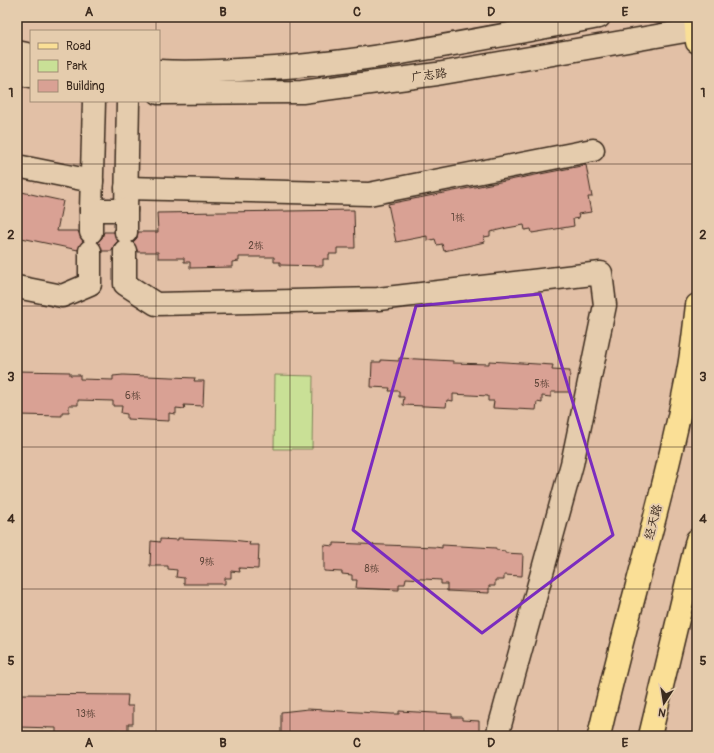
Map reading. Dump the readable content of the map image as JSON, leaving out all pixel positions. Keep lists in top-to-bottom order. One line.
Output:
{"streets":{"main road":["经天路"],"street":["广志路"]},"house_numbers":["1栋","2栋","5栋","6栋","9栋","8栋","13栋"],"legend":["Road","Park","Building"],"north":"bottom","grid":{"columns":["A","B","C","D","E"],"rows":["1","2","3","4","5"]}}
